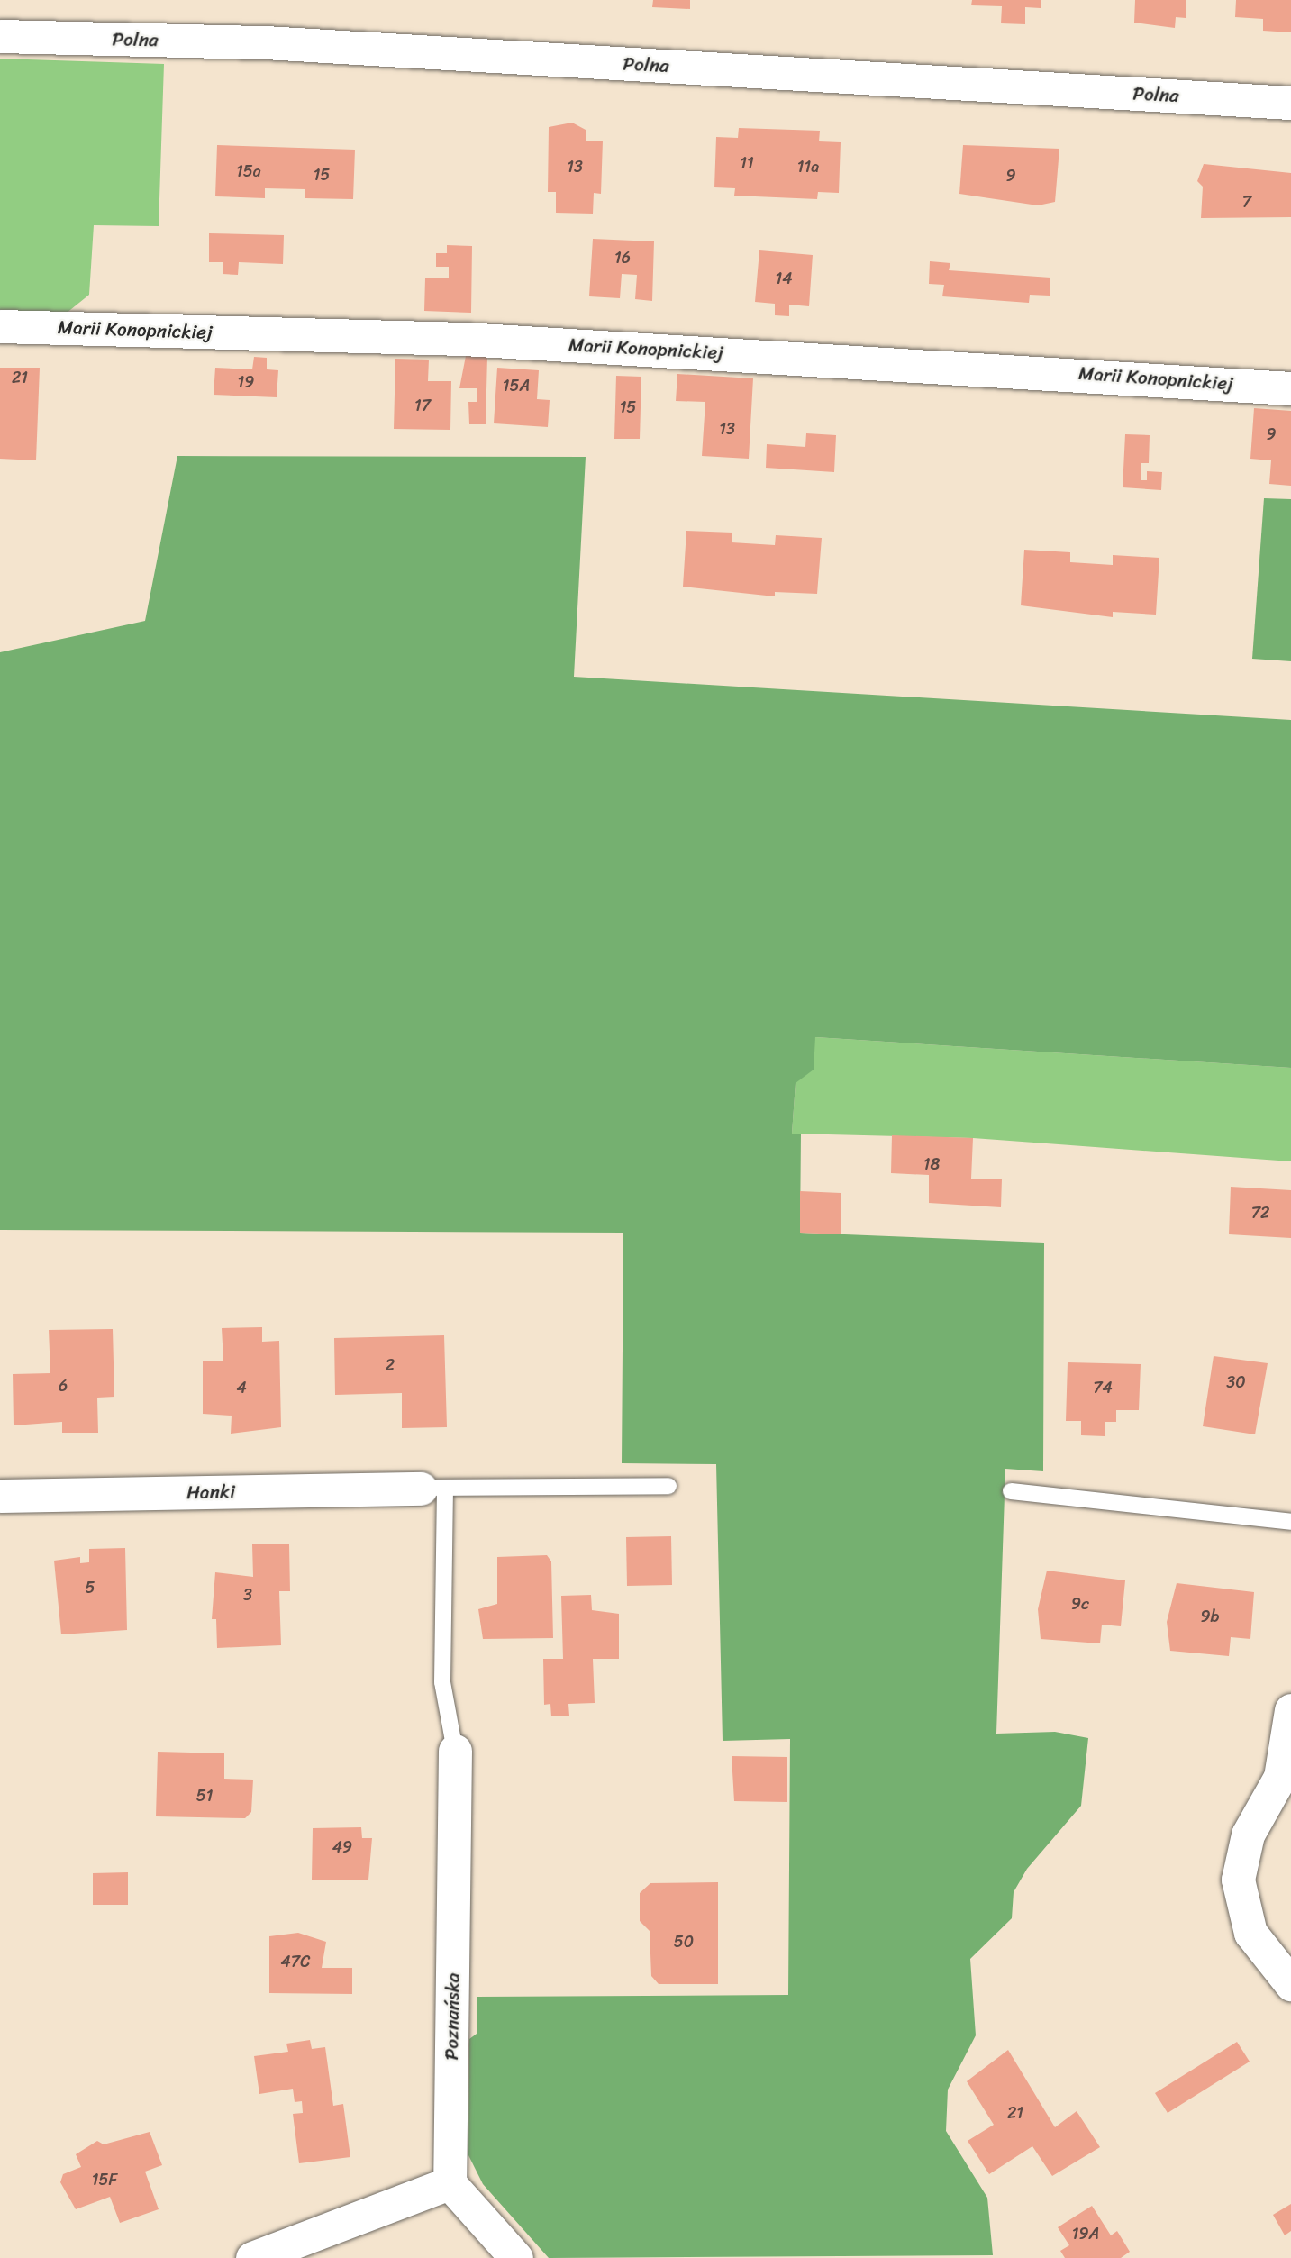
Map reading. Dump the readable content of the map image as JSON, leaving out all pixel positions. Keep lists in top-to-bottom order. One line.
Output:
{"streets":{"street":["Polna","Marii Konopnickiej","Hanki","Poznańska"]},"house_numbers":["11","13","11a","15a","15","9","7","16","14","21","19","15A","17","15","13","9","18","72","2","30","6","4","74","5","3","9c","9b","51","49","50","47C","21","15F","19A"]}
